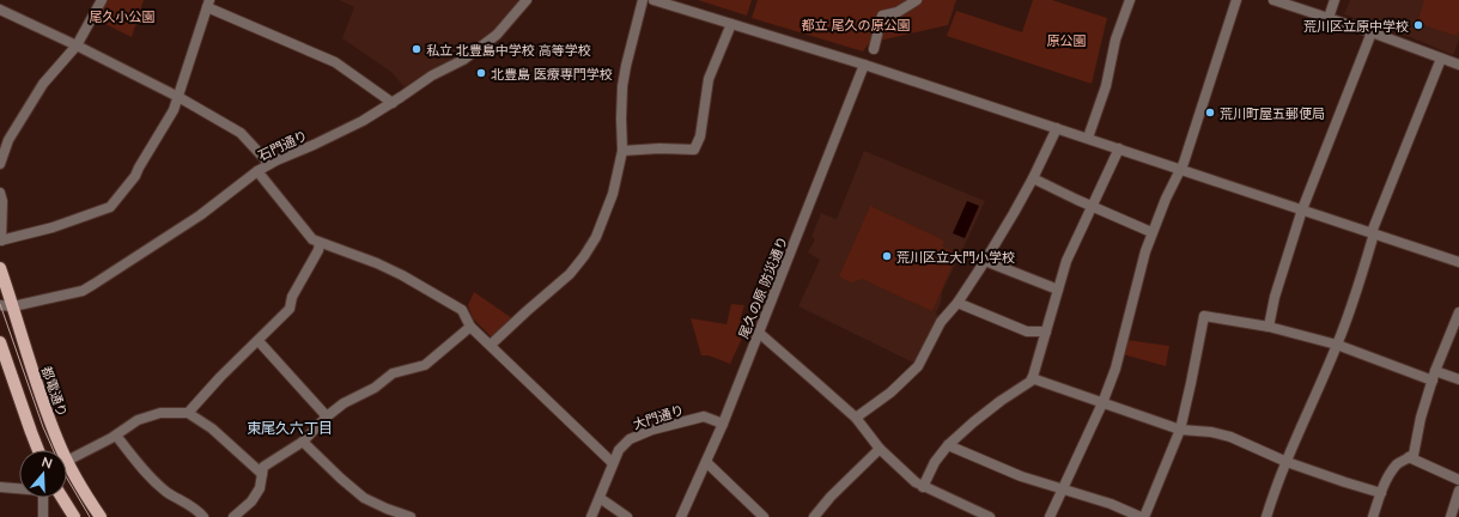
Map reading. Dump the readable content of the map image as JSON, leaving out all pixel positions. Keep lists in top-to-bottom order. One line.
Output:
{"streets":{"main road":["都電通り"],"street":["石門通り","尾久の原 防災通り","大門通り"]},"crossings":[["石門通り","都電通り"],["尾久の原 防災通り","大門通り"]],"districts":["東尾久六丁目"],"parks":["尾久小公園","都立 尾久の原公園","原公園"],"places":["荒川区立原中学校","私立 北豊島中学校 高等学校","北豊島 医療専門学校","荒川町屋五郵便局","荒川区立大門小学校"],"north":"top"}
